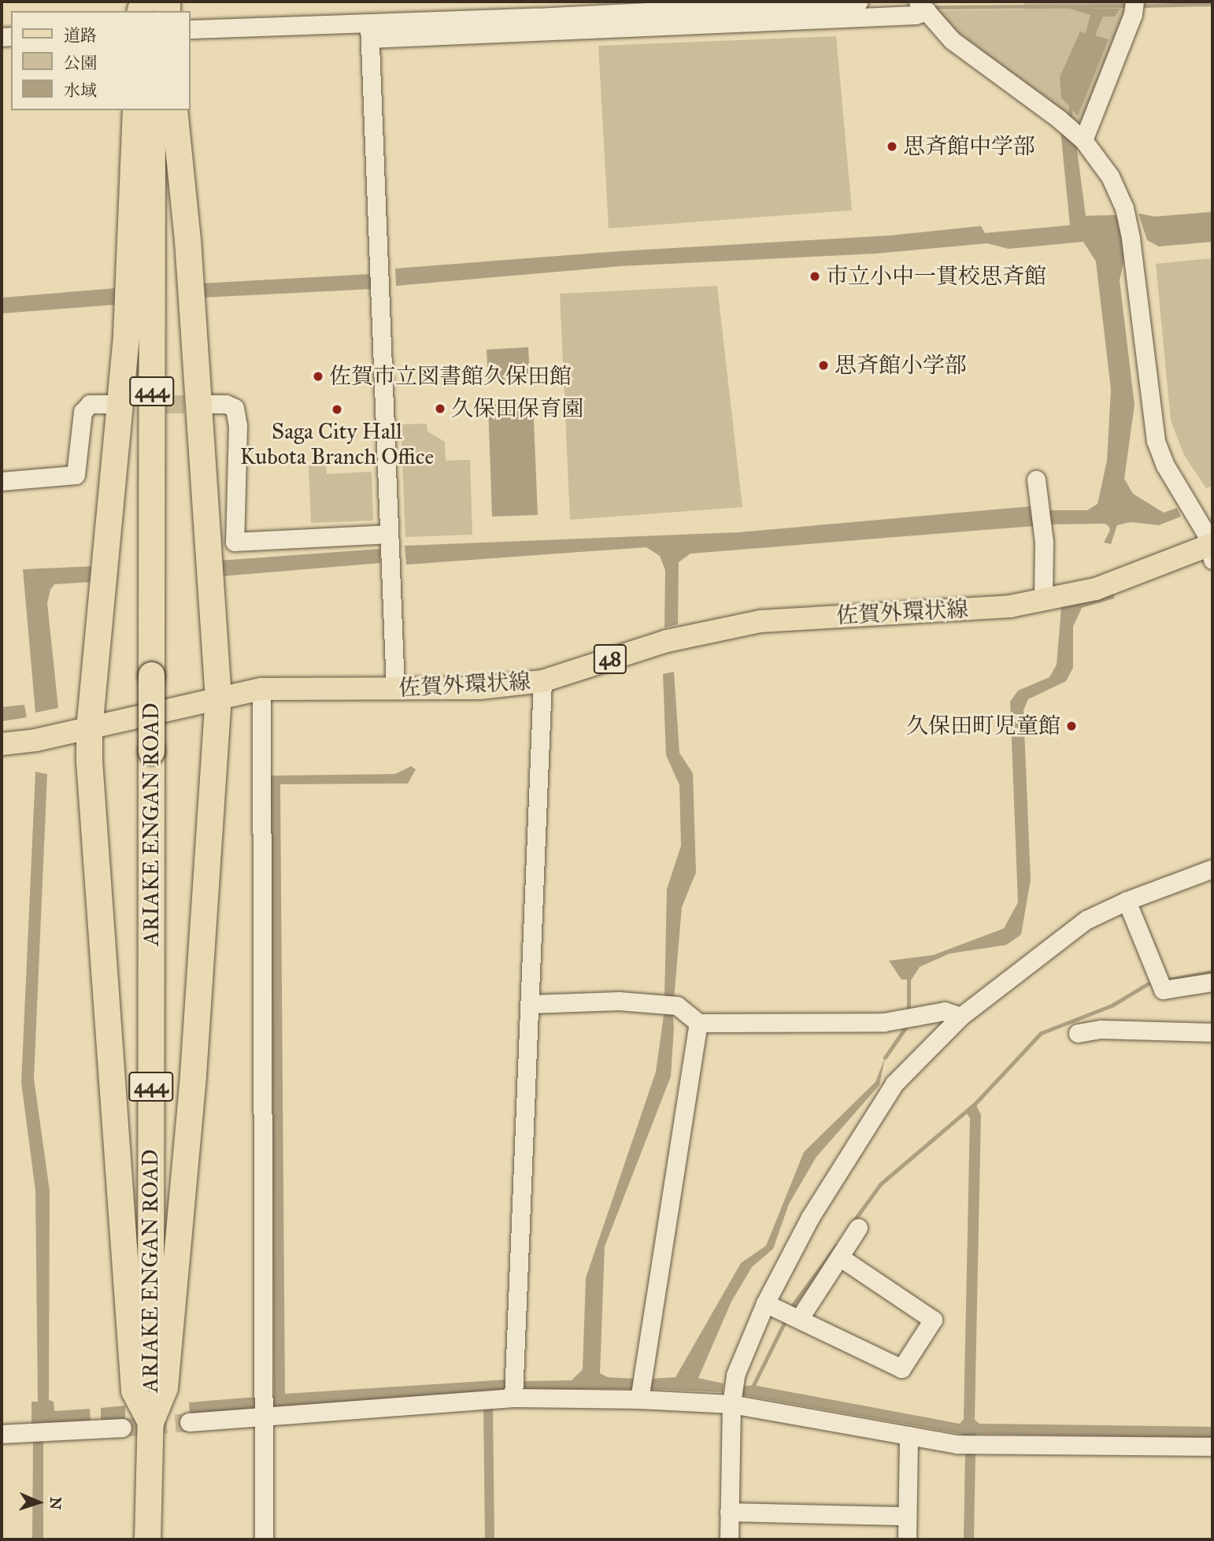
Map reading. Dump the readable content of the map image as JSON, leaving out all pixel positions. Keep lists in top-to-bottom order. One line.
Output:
{"streets":{"highway":["444","ARIAKE ENGAN ROAD"],"main road":["佐賀外環状線","48"]},"places":["思斉館中学部","市立小中一貫校思斉館","思斉館小学部","佐賀市立図書館久保田館","久保田保育園","Saga City Hall Kubota Branch Office","久保田町児童館"],"legend":["道路","公園","水域"],"north":"right"}
